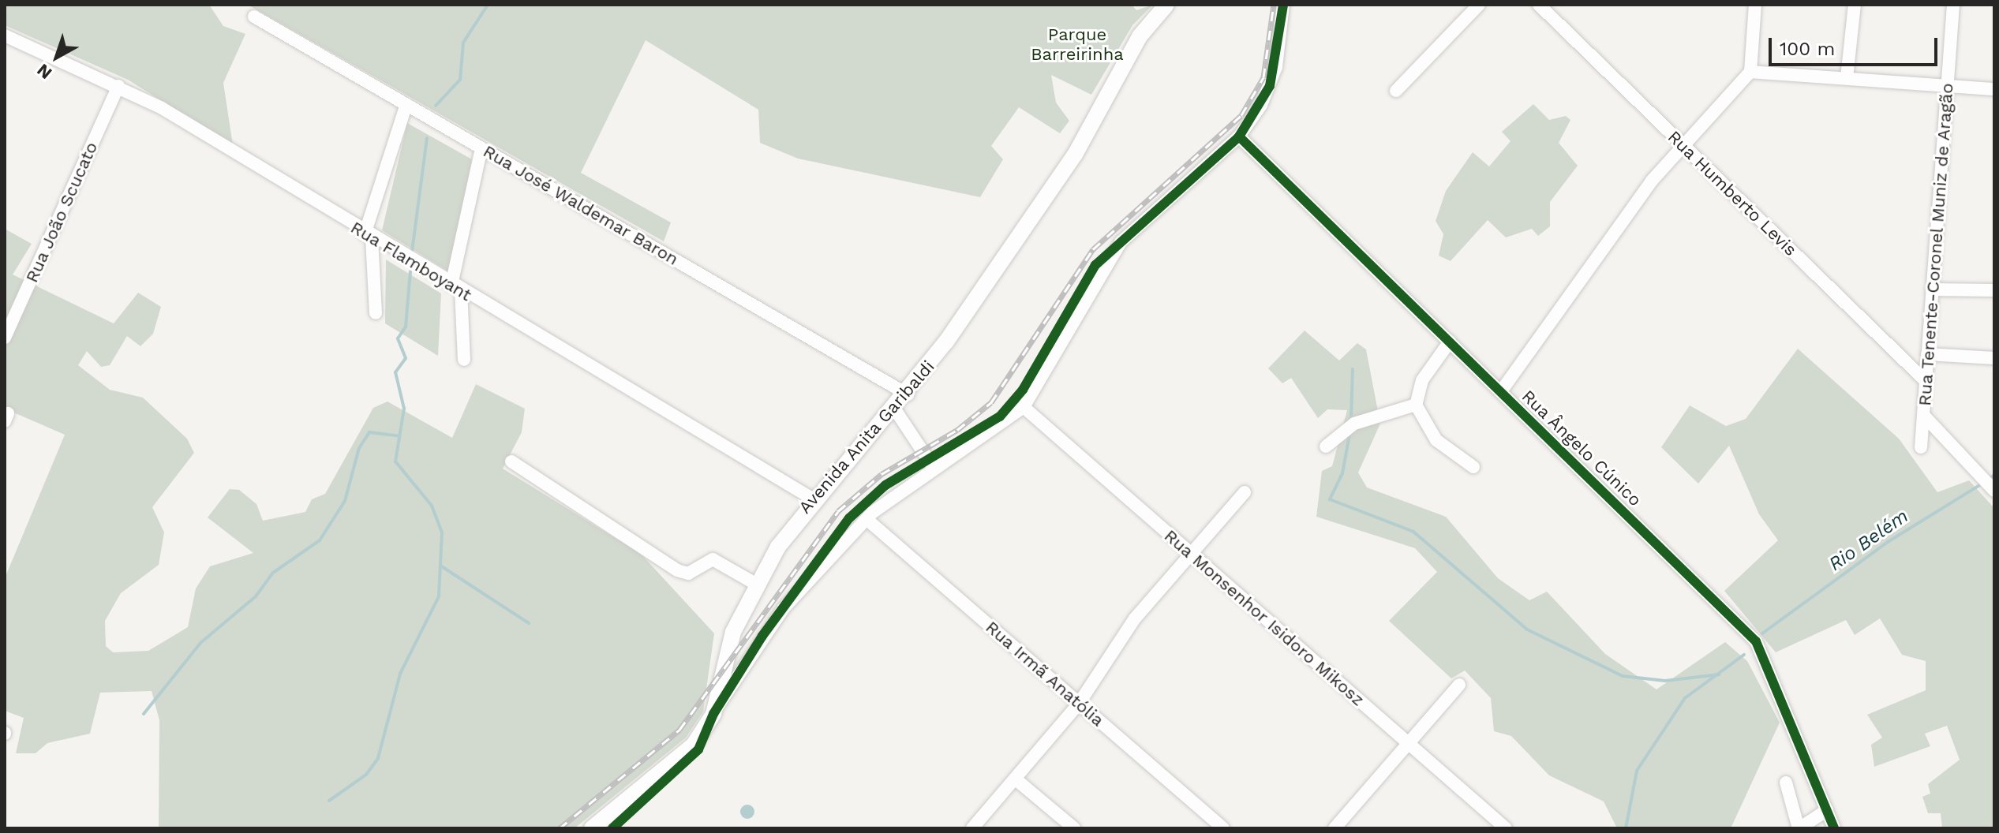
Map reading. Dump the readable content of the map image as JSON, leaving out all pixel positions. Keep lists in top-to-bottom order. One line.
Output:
{"streets":{"main road":["Avenida Anita Garibaldi"],"street":["Rua Humberto Levis","Rua José Waldemar Baron","Rua João Scucato","Rua Tenente-Coronel Muniz de Aragão","Rua Flamboyant","Rua Ângelo Cúnico","Rua Monsenhor Isidoro Mikosz","Rua Irmã Anatólia"]},"crossings":[["Rua Humberto Levis","Rua Tenente-Coronel Muniz de Aragão"],["Rua José Waldemar Baron","Avenida Anita Garibaldi"],["Rua João Scucato","Rua Flamboyant"],["Rua Flamboyant","Avenida Anita Garibaldi"]],"water":["Rio Belém"],"parks":["Parque Barreirinha"],"scale_bar":"100 m","north":"bottom left"}
